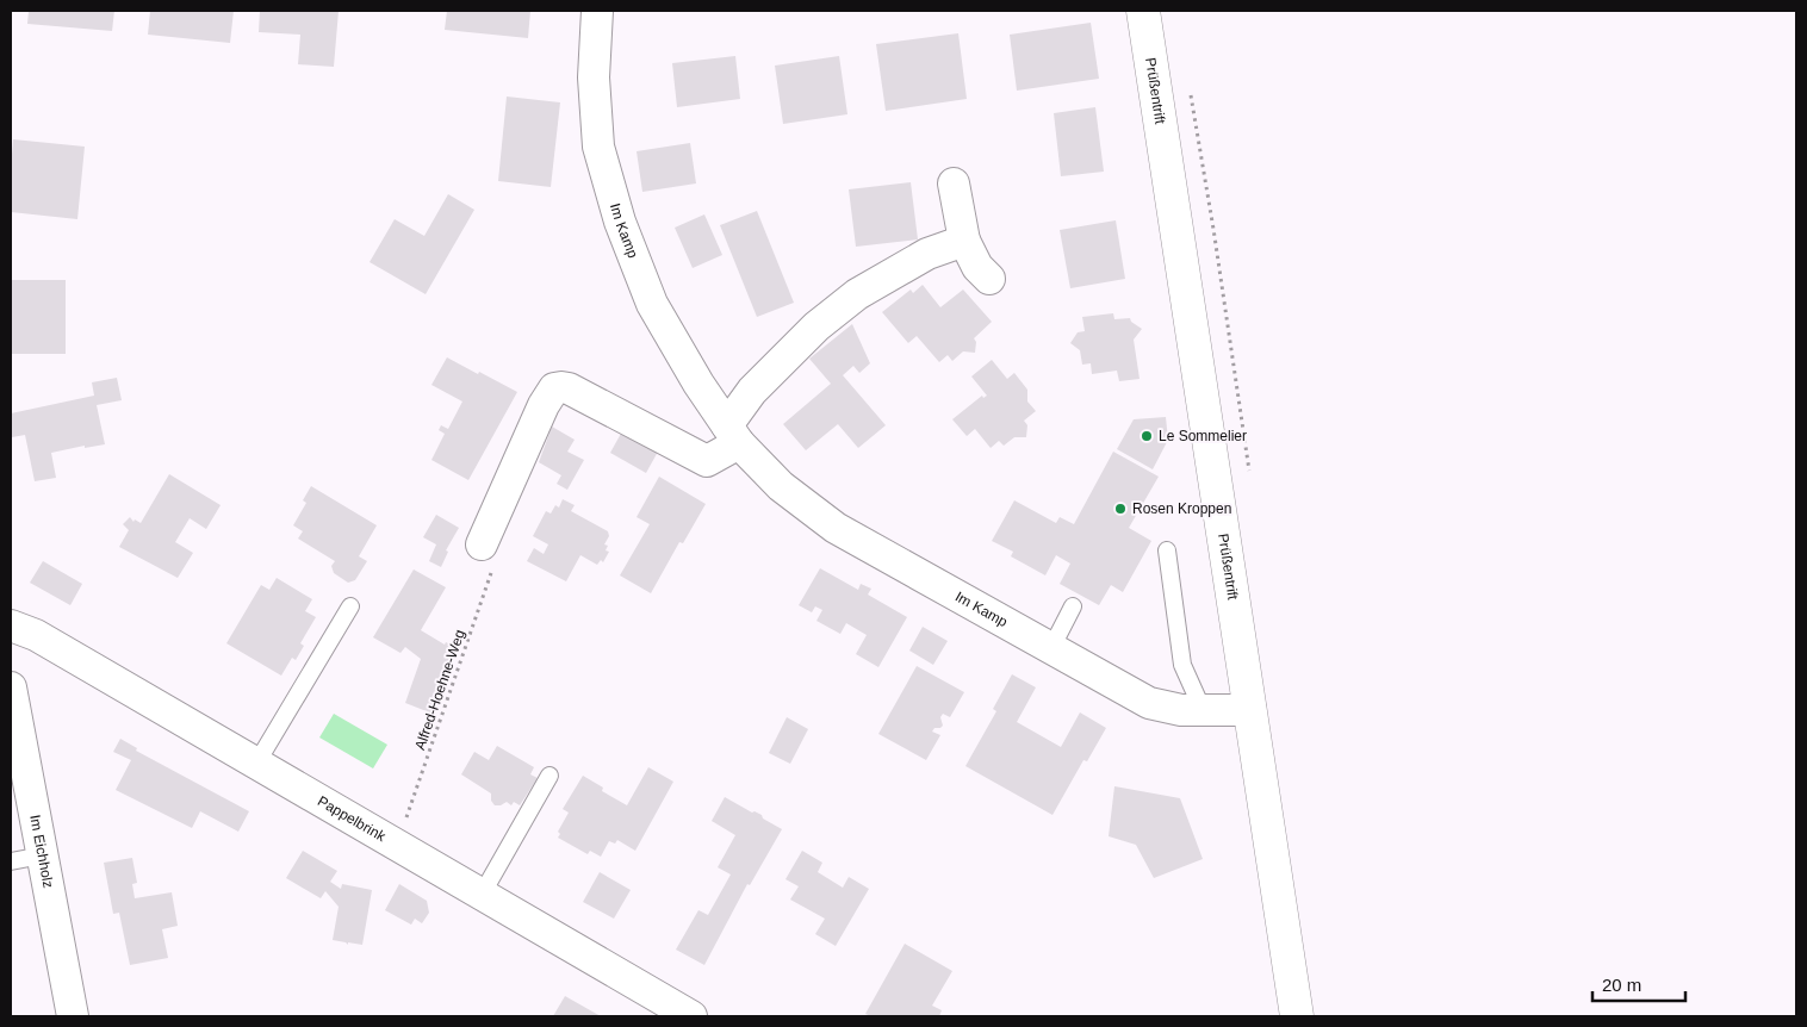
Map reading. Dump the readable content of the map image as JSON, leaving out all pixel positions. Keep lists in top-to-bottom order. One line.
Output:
{"streets":{"main road":["Prüßentrift"],"street":["Im Kamp","Pappelbrink","Im Eichholz"],"path":["Alfred-Hoehne-Weg"]},"crossings":[["Prüßentrift","Im Kamp"],["Alfred-Hoehne-Weg","Pappelbrink"]],"places":["Le Sommelier","Rosen Kroppen"],"scale_bar":"20 m"}
